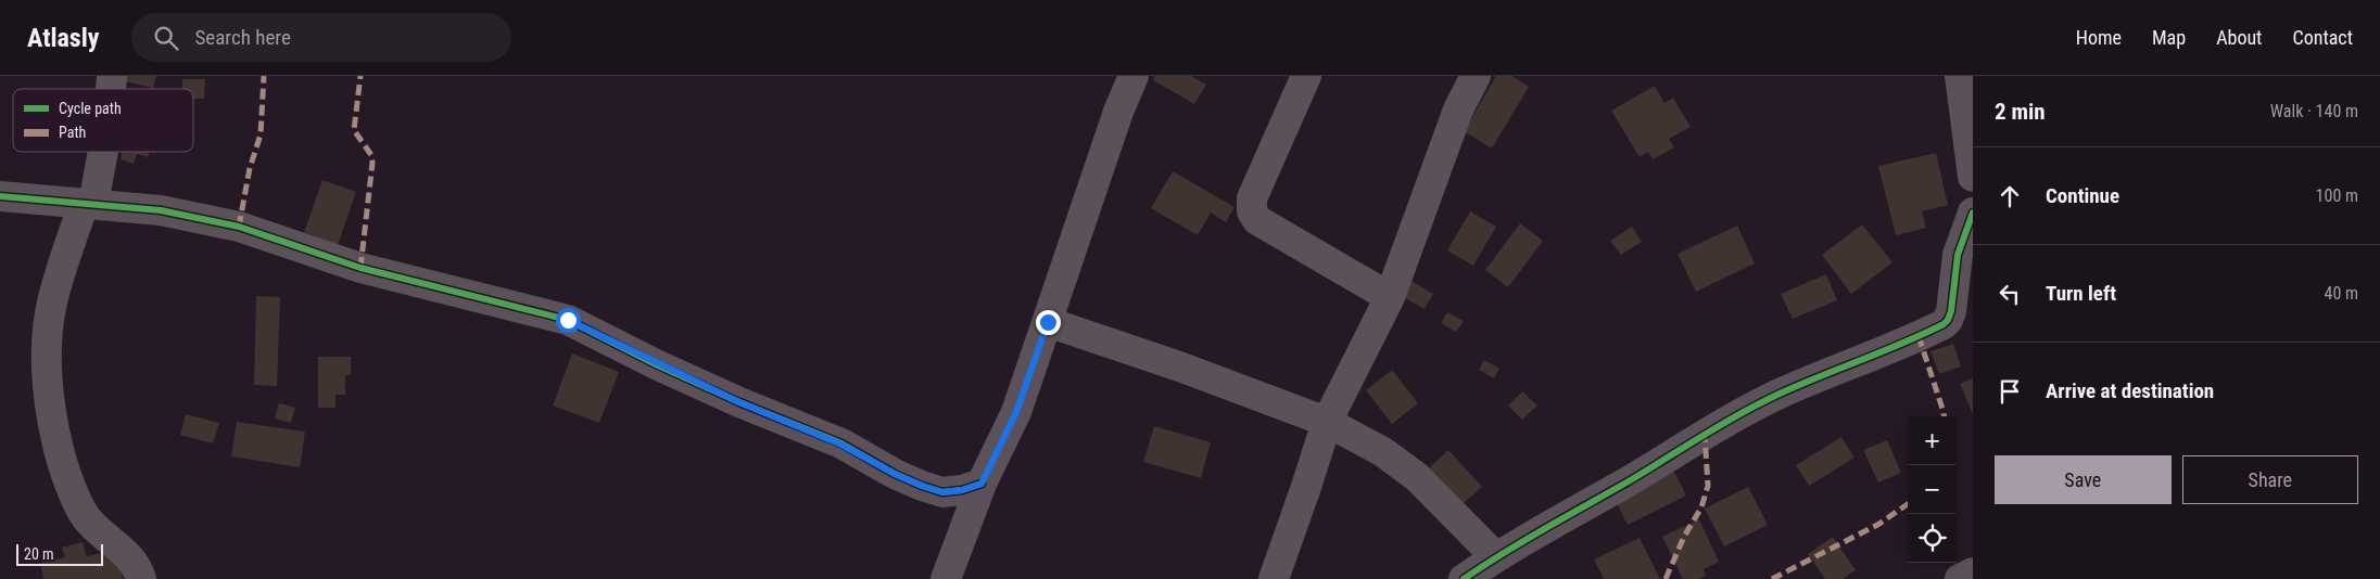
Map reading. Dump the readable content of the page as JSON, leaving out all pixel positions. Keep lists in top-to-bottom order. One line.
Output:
{"legend":["Cycle path","Path"],"scale_bar":"20 m","page":{"header":"Atlasly","search":"Search here","nav":["Home","Map","About","Contact"],"heading":["2 min","Walk · 140 m"],"list":[["Continue","100 m"],["Turn left","40 m"],"Arrive at destination"],"map_buttons":["+","−"],"buttons":["Save","Share"],"scale":"20 m"}}
